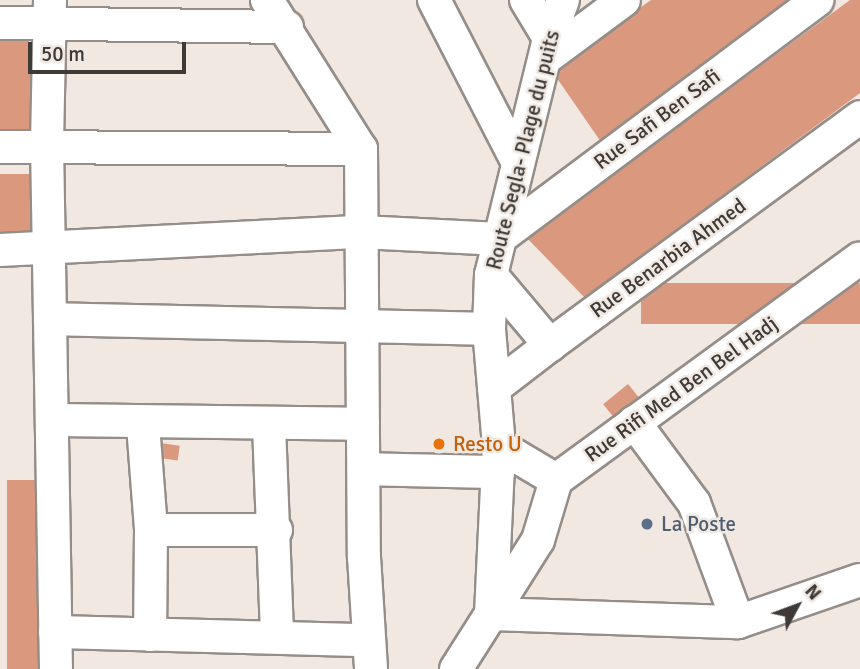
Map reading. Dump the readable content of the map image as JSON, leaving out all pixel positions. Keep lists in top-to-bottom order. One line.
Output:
{"streets":{"street":["Rue Safi Ben Safi","Route Segla- Plage du puits","Rue Benarbia Ahmed","Rue Rifi Med Ben Bel Hadj"]},"crossings":[["Rue Safi Ben Safi","Route Segla- Plage du puits"],["Route Segla- Plage du puits","Rue Benarbia Ahmed"]],"places":["Resto U","La Poste"],"scale_bar":"50 m","north":"top right"}
